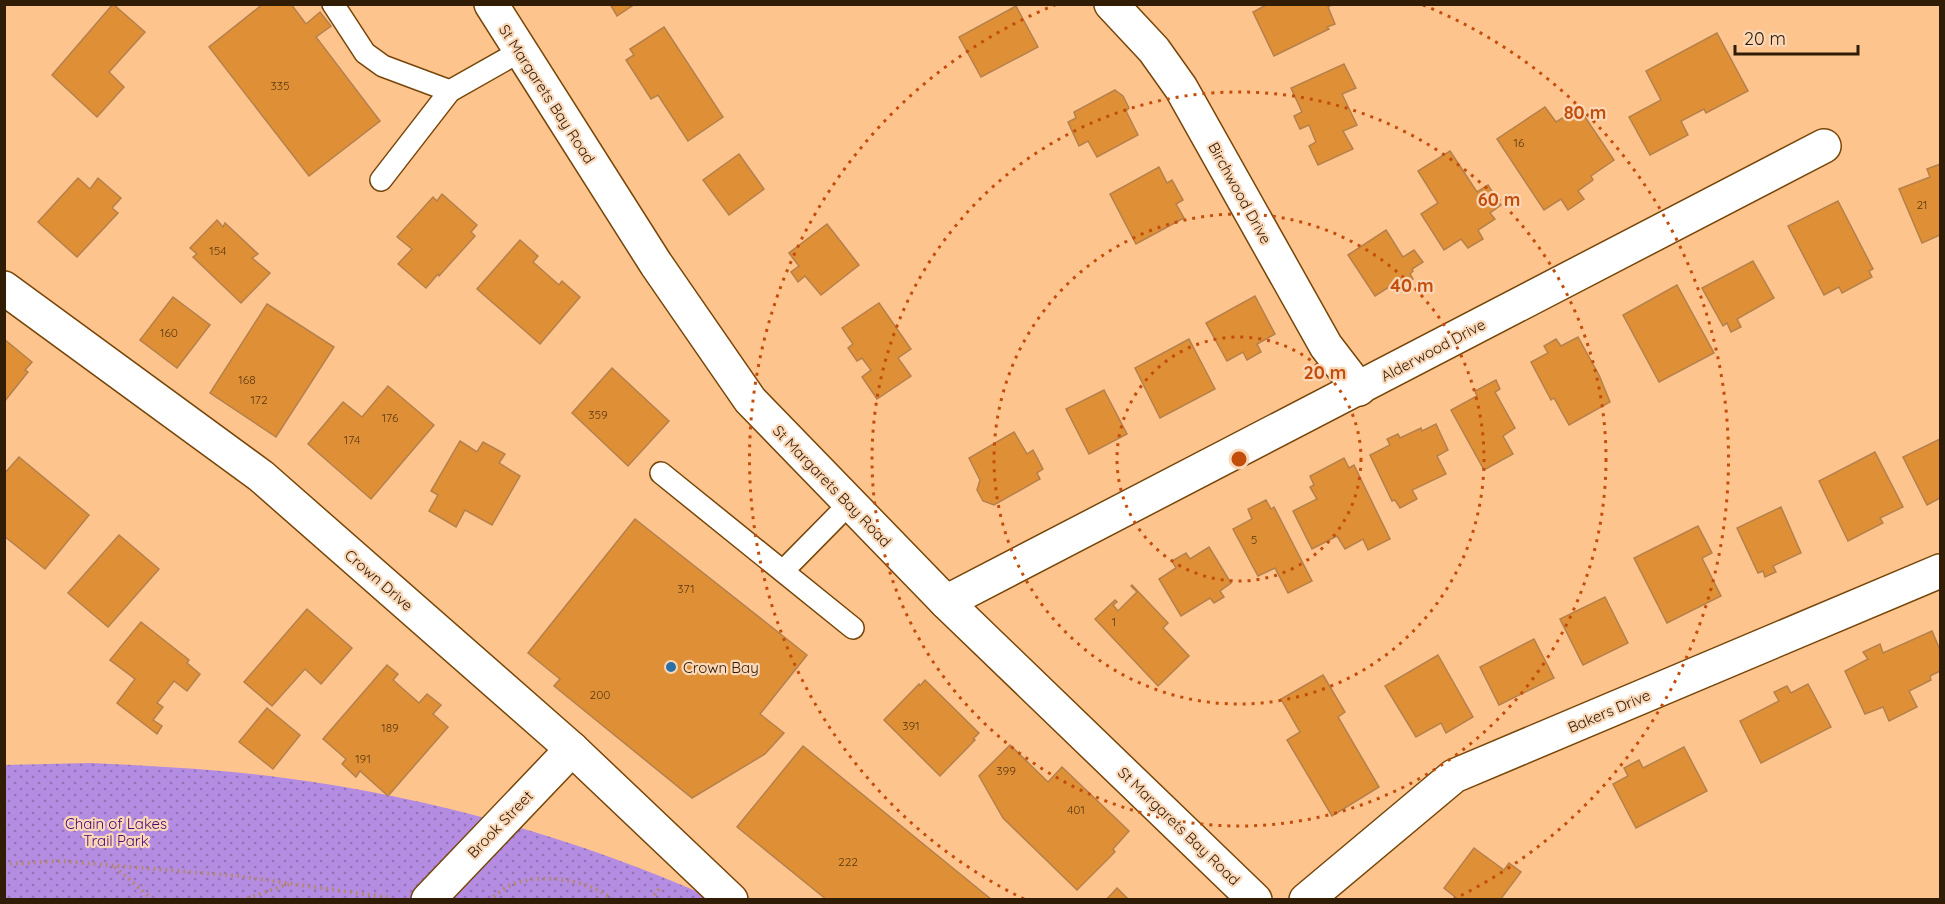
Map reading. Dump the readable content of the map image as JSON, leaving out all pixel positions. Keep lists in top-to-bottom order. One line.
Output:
{"streets":{"street":["St Margarets Bay Road","Birchwood Drive","Alderwood Drive","Crown Drive","Bakers Drive","Brook Street"]},"crossings":[["St Margarets Bay Road","Alderwood Drive"],["Birchwood Drive","Alderwood Drive"],["Crown Drive","Brook Street"]],"parks":["Chain of Lakes Trail Park"],"places":["Crown Bay"],"house_numbers":["335","16","21","154","160","168","172","359","176","174","5","371","1","200","391","189","191","399","401","222"],"scale_bar":"20 m","rings":["80 m","60 m","40 m","20 m"]}
